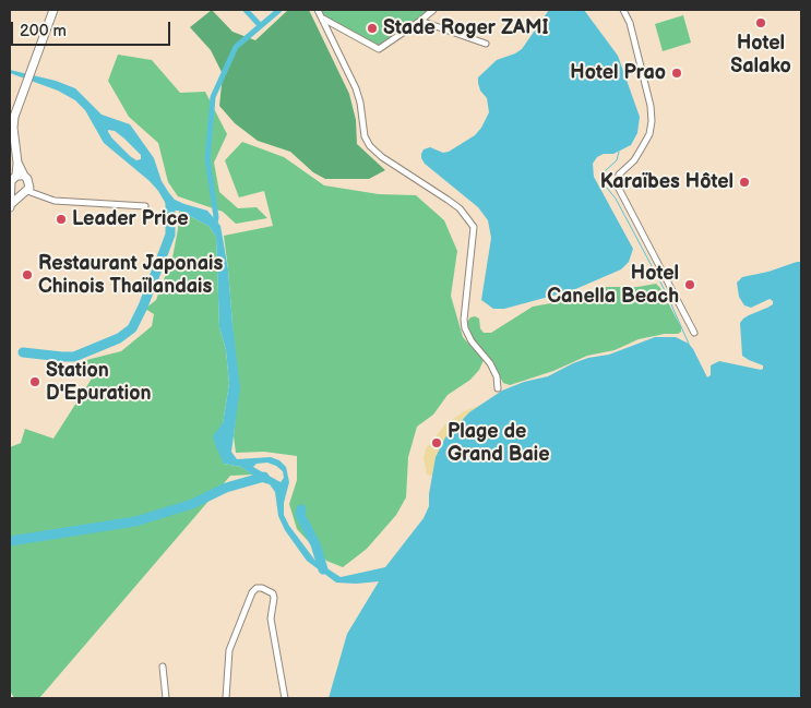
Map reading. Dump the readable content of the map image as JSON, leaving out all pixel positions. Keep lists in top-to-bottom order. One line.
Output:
{"places":["Hotel Salako","Stade Roger ZAMI","Hotel Prao","Karaïbes Hôtel","Leader Price","Restaurant Japonais Chinois Thaïlandais","Hotel Canella Beach","Station D'Epuration","Plage de Grand Baie"],"scale_bar":"200 m"}
